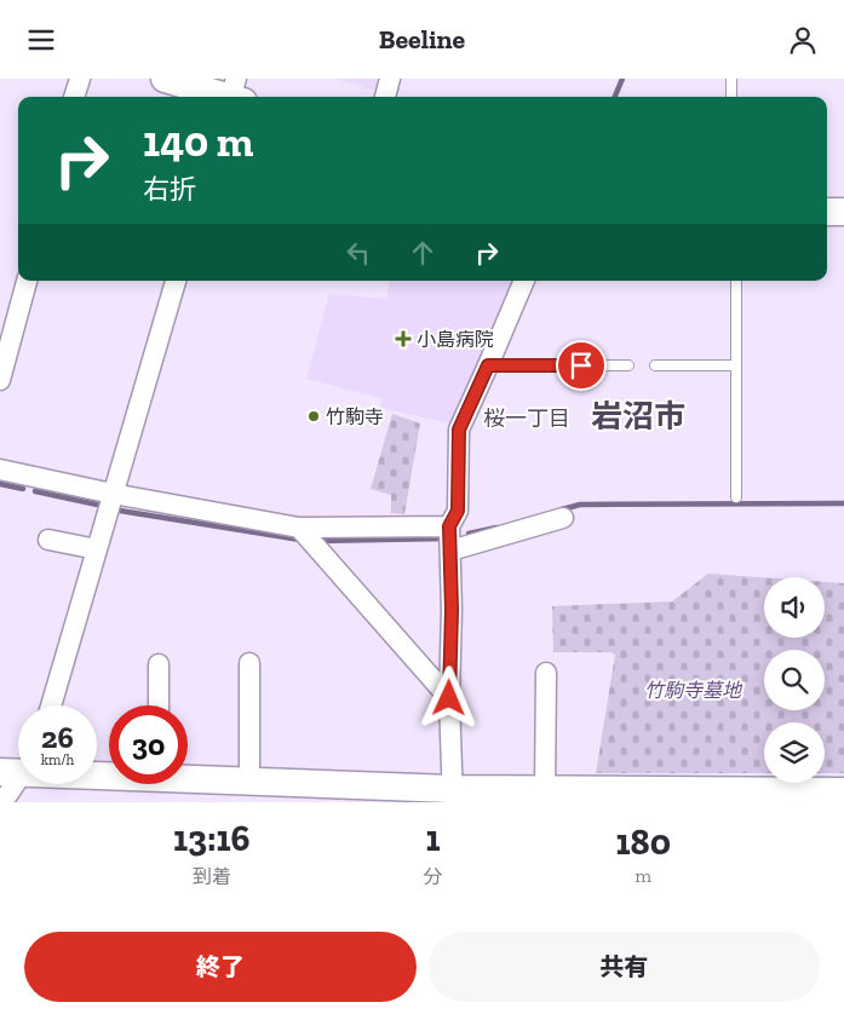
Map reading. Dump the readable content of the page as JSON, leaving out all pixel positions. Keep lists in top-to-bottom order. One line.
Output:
{"districts":["岩沼市","桜一丁目"],"parks":["竹駒寺墓地"],"places":{"health":["小島病院"],"other":["竹駒寺"]},"page":{"header":"Beeline","turn":["140 m","右折"],"speed":"26 km/h","limit":"30","eta":["13:16","到着","1","分","180","m"],"buttons":["終了","共有"]}}
